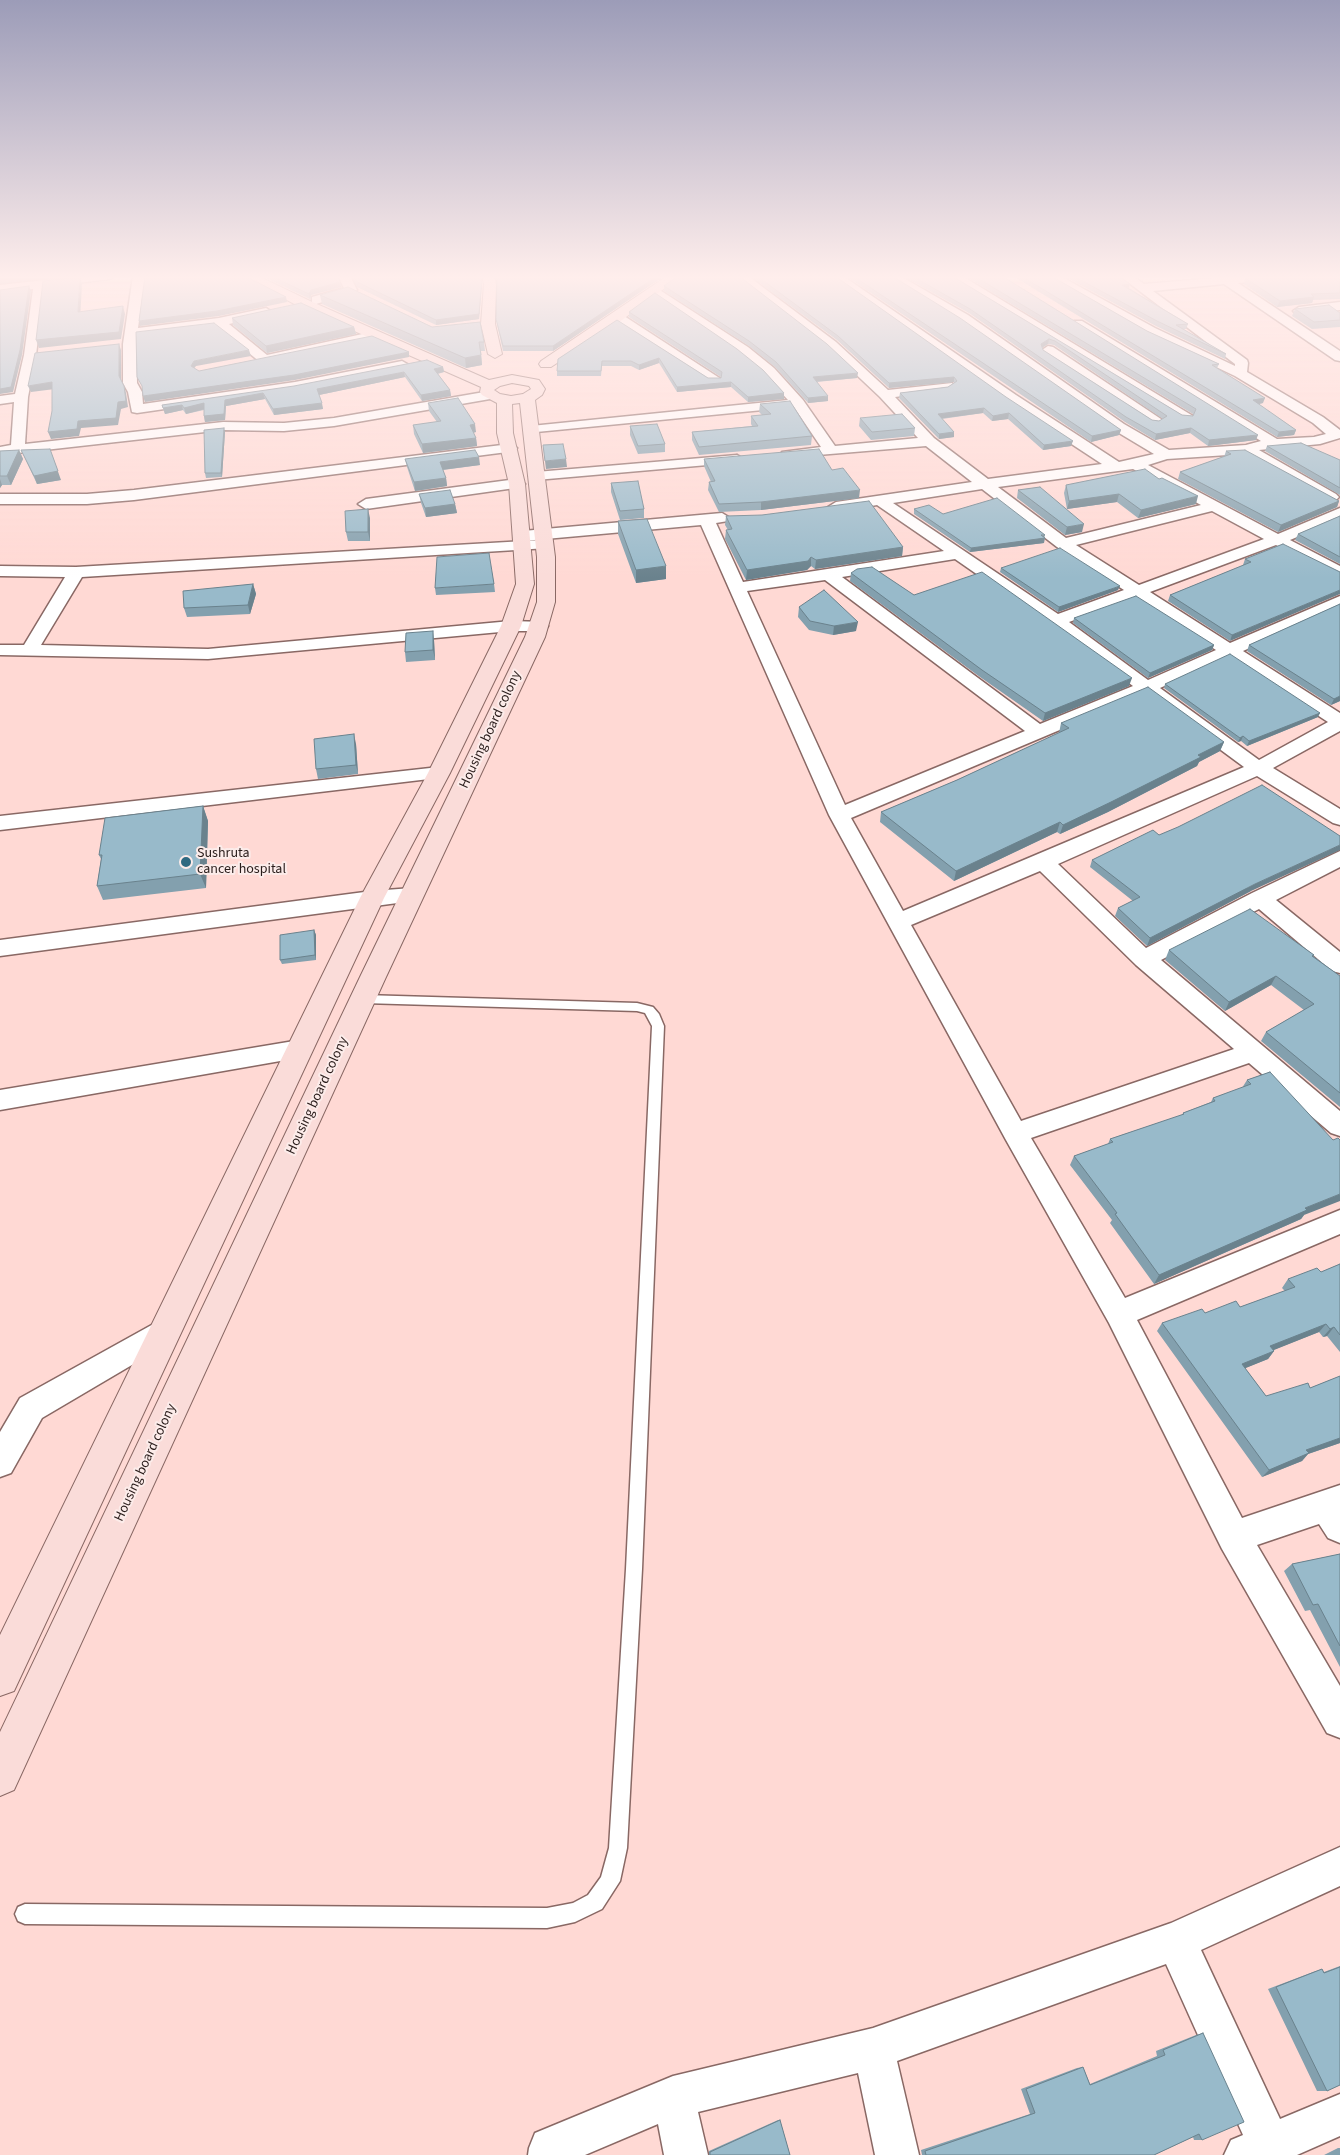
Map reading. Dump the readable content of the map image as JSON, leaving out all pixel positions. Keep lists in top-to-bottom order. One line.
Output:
{"streets":{"street":["Housing board colony"]},"places":["Sushruta cancer hospital"]}
